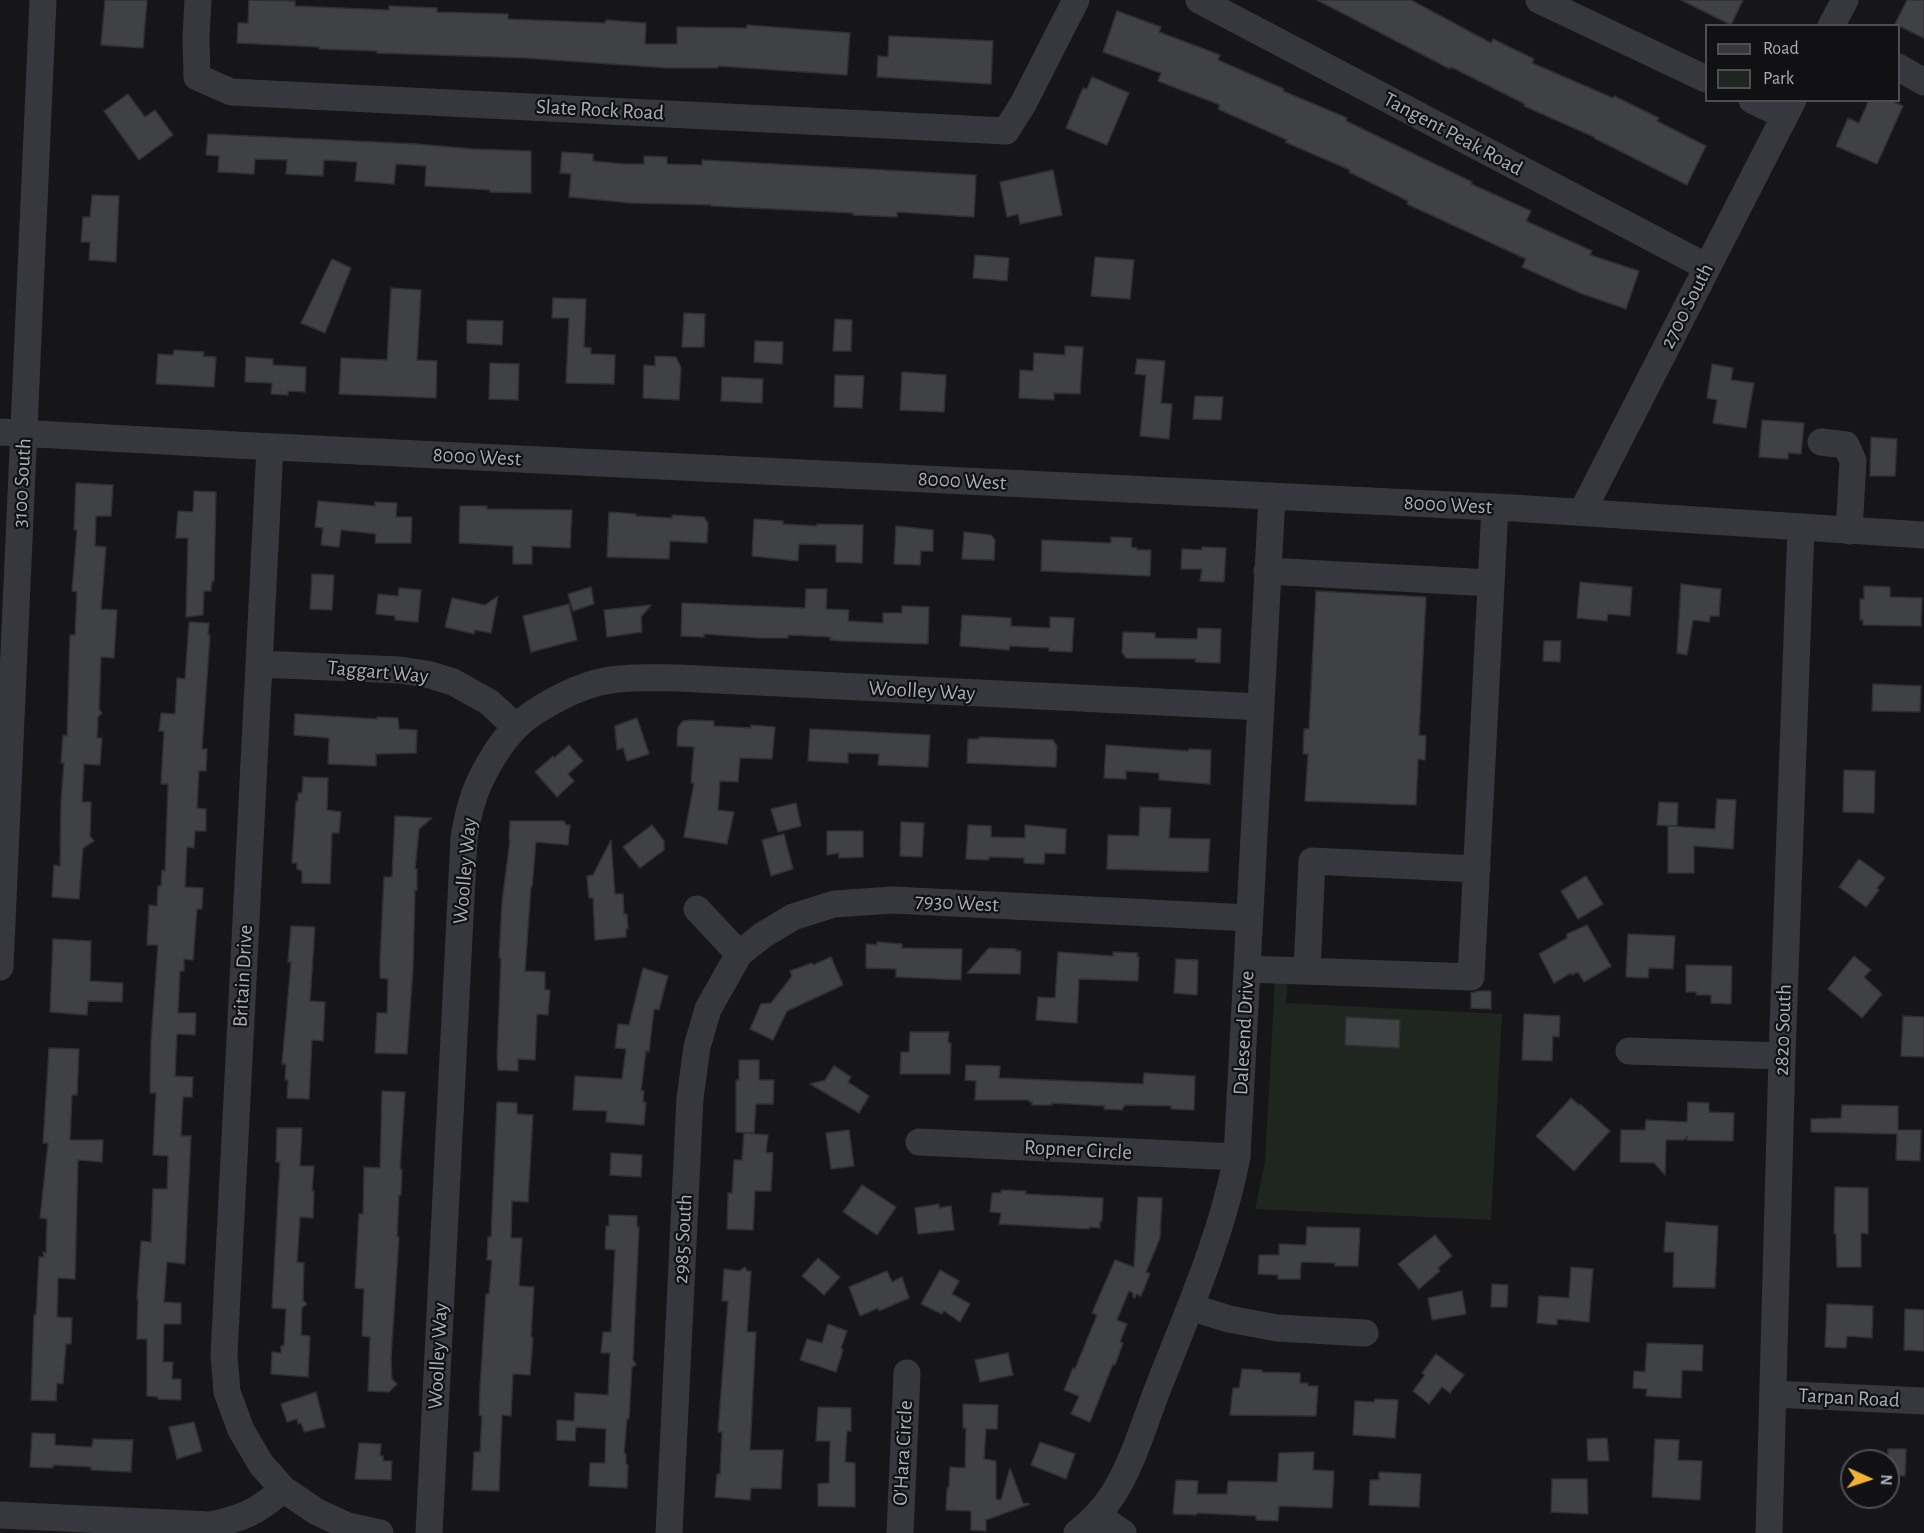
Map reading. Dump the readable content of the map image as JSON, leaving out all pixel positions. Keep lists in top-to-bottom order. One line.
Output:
{"streets":{"street":["Slate Rock Road","Tangent Peak Road","2700 South","8000 West","3100 South","Taggart Way","Woolley Way","7930 West","Britain Drive","2820 South","Dalesend Drive","Ropner Circle","2985 South","Tarpan Road","O'Hara Circle"]},"crossings":[["Tangent Peak Road","2700 South"],["2700 South","8000 West"],["8000 West","3100 South"],["8000 West","Britain Drive"],["8000 West","2820 South"],["8000 West","Dalesend Drive"],["Taggart Way","Woolley Way"],["Taggart Way","Britain Drive"],["Woolley Way","Dalesend Drive"],["7930 West","Dalesend Drive"],["7930 West","2985 South"],["2820 South","Tarpan Road"],["Dalesend Drive","Ropner Circle"]],"legend":["Road","Park"],"north":"right"}
